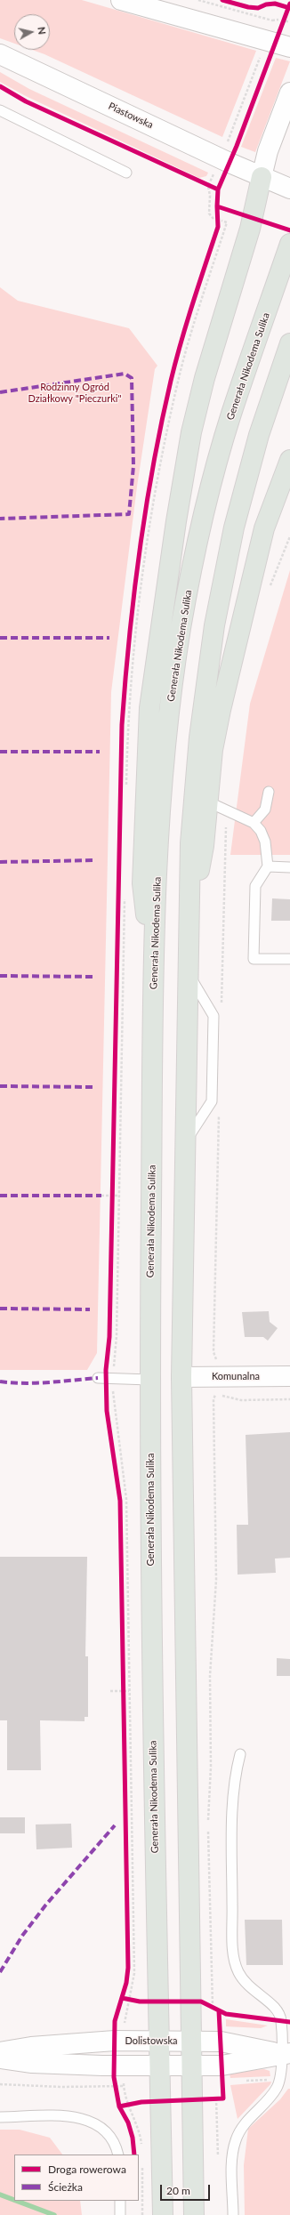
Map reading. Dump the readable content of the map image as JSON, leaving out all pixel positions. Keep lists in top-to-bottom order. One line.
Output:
{"streets":{"highway":["Generała Nikodema Sulika"],"street":["Piastowska","Komunalna","Dolistowska"]},"crossings":[["Generała Nikodema Sulika","Dolistowska"]],"parks":["Rodzinny Ogród Działkowy \"Pieczurki\""],"legend":["Droga rowerowa","Ścieżka"],"scale_bar":"20 m","north":"right"}
